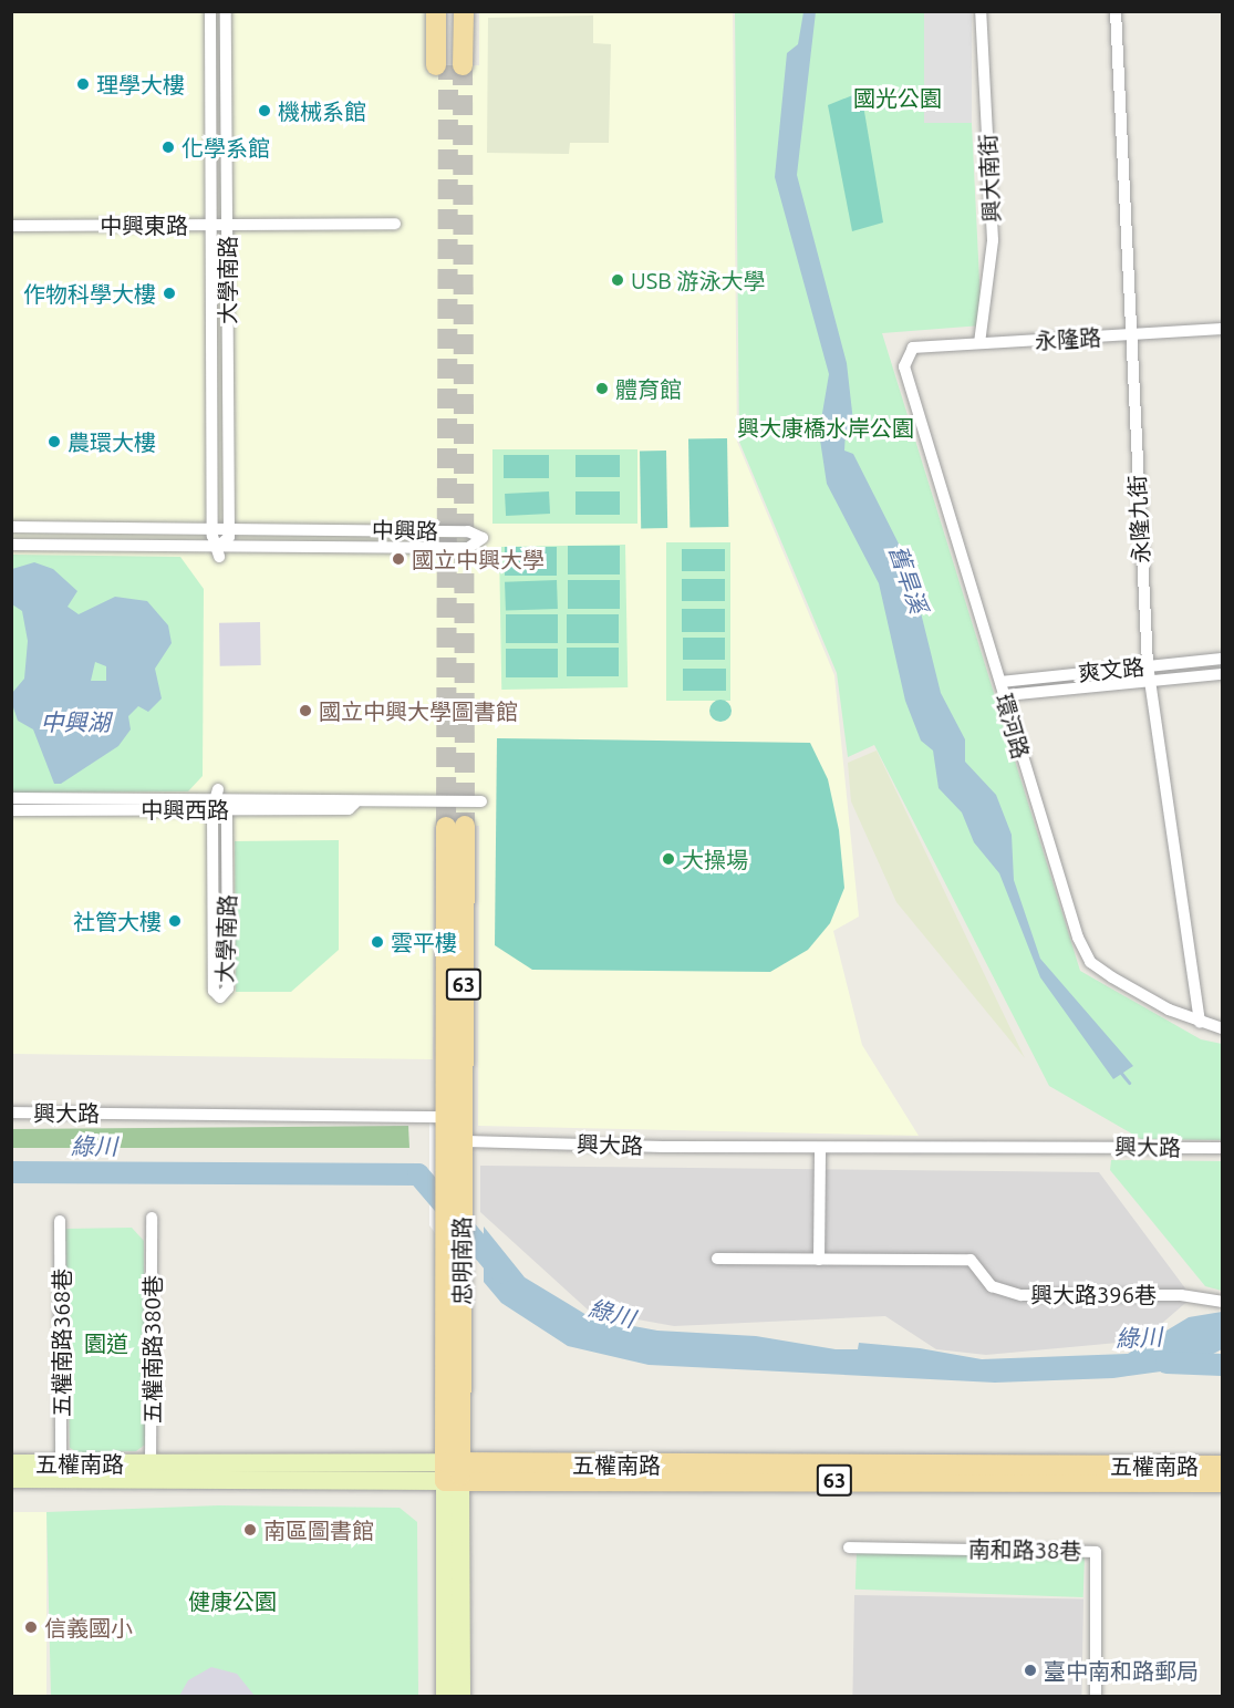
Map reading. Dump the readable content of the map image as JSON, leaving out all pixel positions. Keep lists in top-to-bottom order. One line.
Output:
{"streets":{"main road":["63","忠明南路","五權南路"],"street":["興大南街","中興東路","大學南路","永隆路","永隆九街","中興路","爽文路","環河路","中興西路","興大路","興大路396巷","五權南路368巷","五權南路380巷","南和路38巷"]},"crossings":[["興大南街","永隆路"],["中興東路","大學南路"],["大學南路","中興路"],["大學南路","中興西路"],["永隆路","永隆九街"],["永隆路","環河路"],["永隆九街","爽文路"],["永隆九街","環河路"],["爽文路","環河路"],["興大路","忠明南路"],["忠明南路","五權南路"],["五權南路368巷","五權南路"],["五權南路380巷","五權南路"]],"water":["舊旱溪","中興湖","綠川"],"parks":["國光公園","興大康橋水岸公園","園道","健康公園"],"places":["理學大樓","機械系館","化學系館","USB 游泳大學","作物科學大樓","體育館","農環大樓","國立中興大學","國立中興大學圖書館","大操場","社管大樓","雲平樓","南區圖書館","信義國小","臺中南和路郵局"]}
